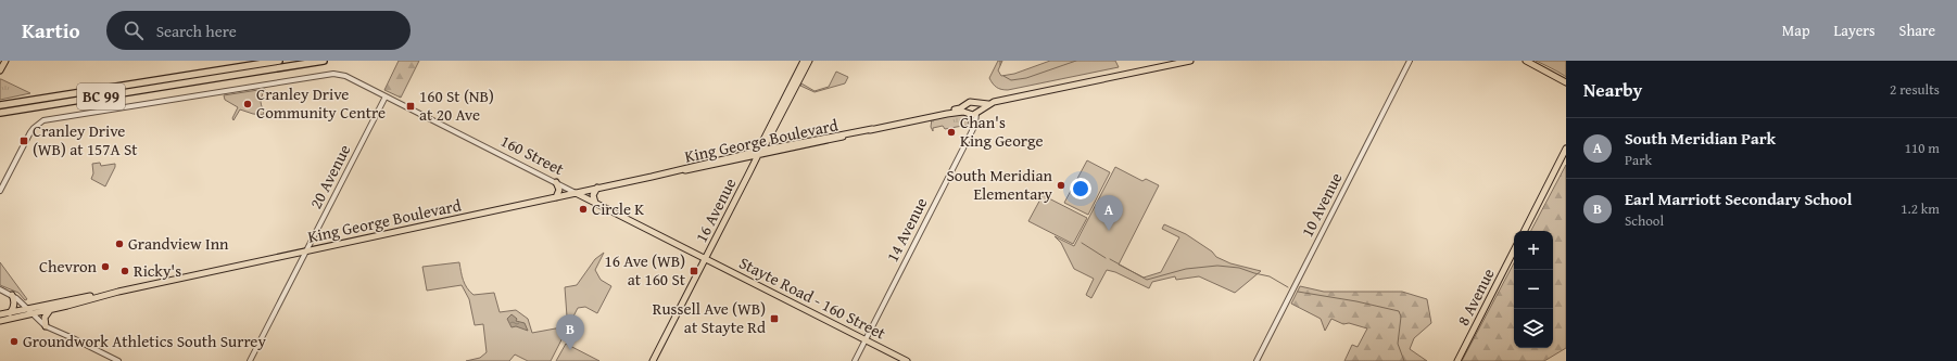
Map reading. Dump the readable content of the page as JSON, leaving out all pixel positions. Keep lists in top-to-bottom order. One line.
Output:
{"streets":{"highway":["BC 99"],"main road":["King George Boulevard","160 Street","16 Avenue","8 Avenue","Stayte Road - 160 Street"],"street":["20 Avenue","10 Avenue","14 Avenue"]},"crossings":[["King George Boulevard","160 Street"],["King George Boulevard","20 Avenue"],["King George Boulevard","16 Avenue"],["King George Boulevard","14 Avenue"],["160 Street","20 Avenue"],["160 Street","16 Avenue"],["160 Street","Stayte Road - 160 Street"],["16 Avenue","Stayte Road - 160 Street"],["14 Avenue","Stayte Road - 160 Street"]],"places":{"other":["Cranley Drive Community Centre","Chan's King George","South Meridian Elementary","Circle K","Grandview Inn","Chevron","Ricky's","Groundwork Athletics South Surrey"],"transit":["160 St (NB) at 20 Ave","Cranley Drive (WB) at 157A St","16 Ave (WB) at 160 St","Russell Ave (WB) at Stayte Rd"]},"page":{"header":"Kartio","search":"Search here","nav":["Map","Layers","Share"],"heading":["Nearby","2 results"],"list":[{"mark":"A","name":"South Meridian Park","note":"Park","value":"110 m"},{"mark":"B","name":"Earl Marriott Secondary School","note":"School","value":"1.2 km"}],"pins":["A","B"],"map_buttons":["+","−"]}}
